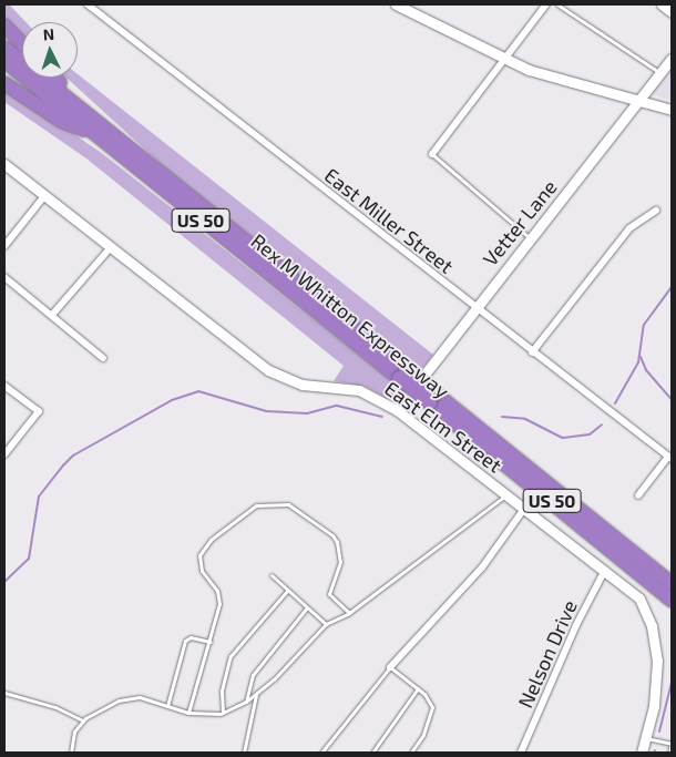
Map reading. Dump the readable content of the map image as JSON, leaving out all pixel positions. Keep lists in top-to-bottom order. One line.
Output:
{"streets":{"highway":["US 50","Rex M Whitton Expressway"],"street":["East Miller Street","Vetter Lane","East Elm Street","Nelson Drive"]},"crossings":[["East Miller Street","Vetter Lane"],["Vetter Lane","East Elm Street"],["East Elm Street","Nelson Drive"]],"north":"top"}
